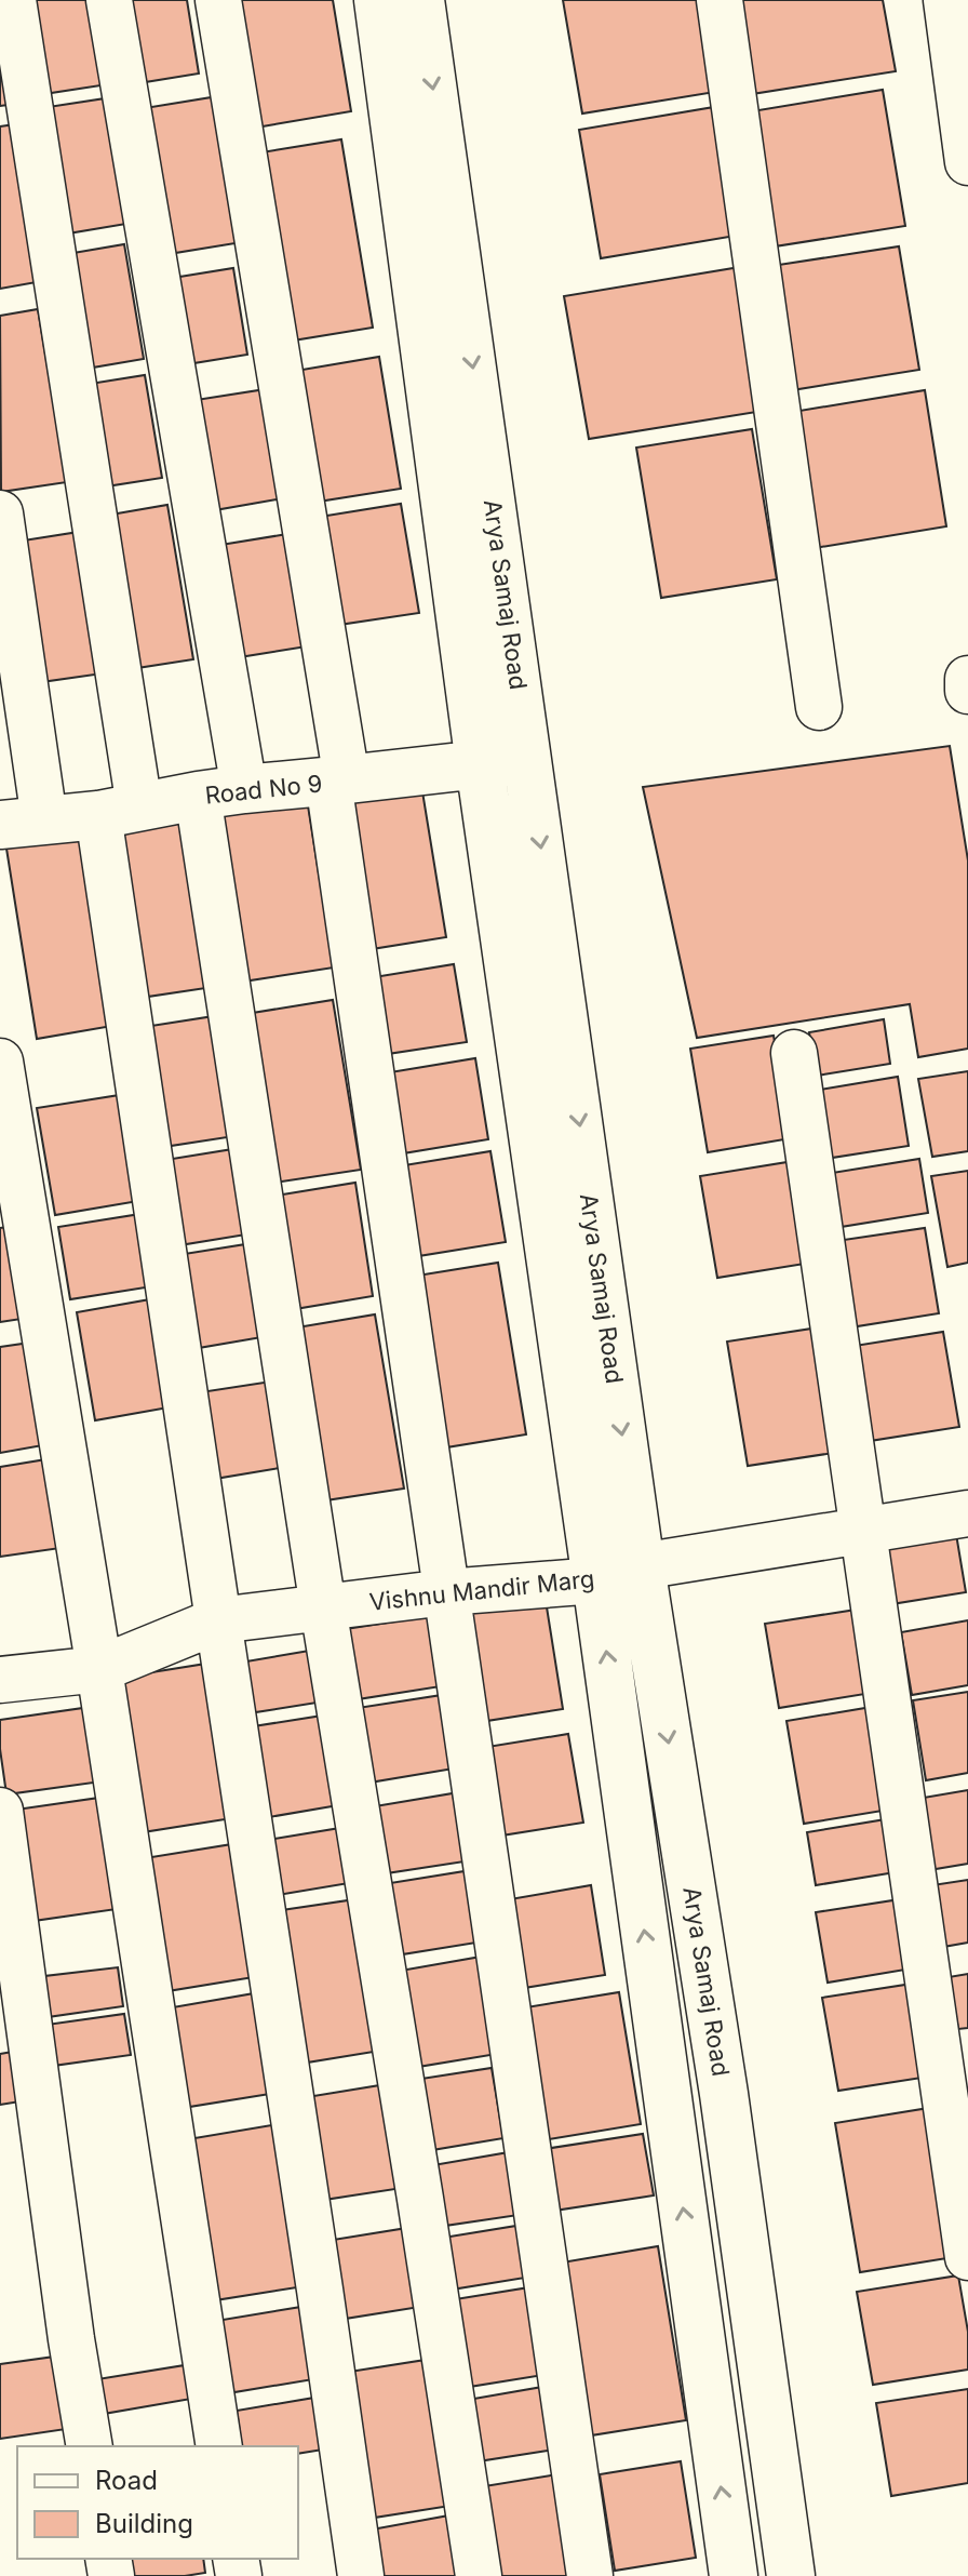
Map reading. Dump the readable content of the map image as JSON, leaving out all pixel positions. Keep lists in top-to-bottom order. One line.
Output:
{"streets":{"street":["Arya Samaj Road","Road No 9","Vishnu Mandir Marg"]},"crossings":[["Arya Samaj Road","Road No 9"],["Arya Samaj Road","Vishnu Mandir Marg"]],"legend":["Road","Building"]}
